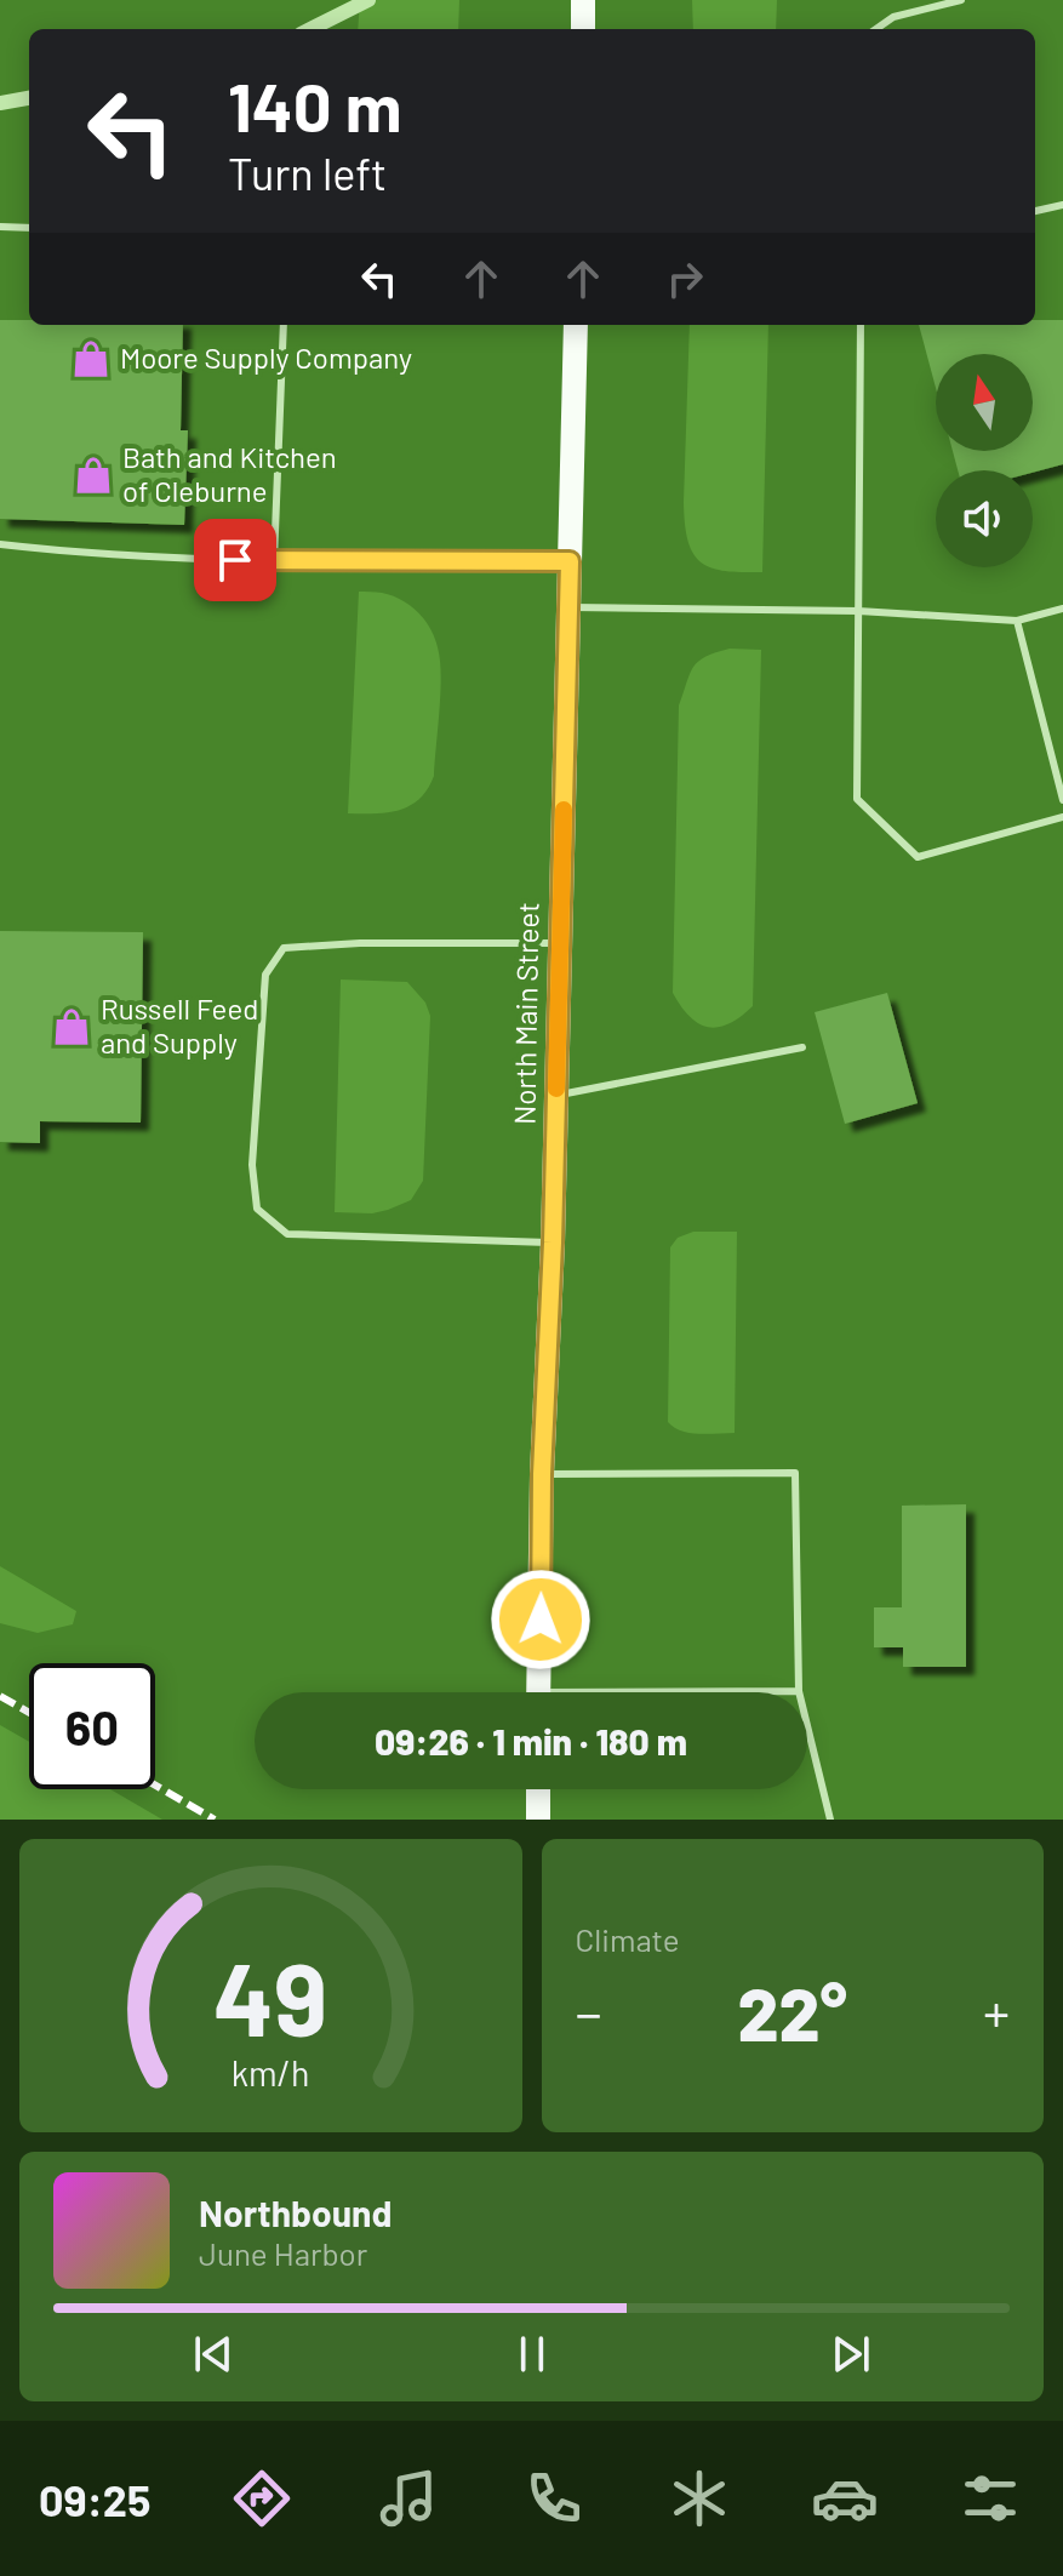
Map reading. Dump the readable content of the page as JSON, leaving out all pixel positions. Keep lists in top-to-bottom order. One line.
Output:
{"streets":{"main road":["North Main Street"]},"places":{"shop":["Moore Supply Company","Bath and Kitchen of Cleburne","Russell Feed and Supply"]},"north":"top","page":{"turn":["140 m","Turn left"],"limit":"60","trip":"09:26 · 1 min · 180 m","tile":"Climate","heat":["−","22°","+"],"song":["Northbound","June Harbor"],"tabs":"09:25","gauge":["49","km/h"]}}
